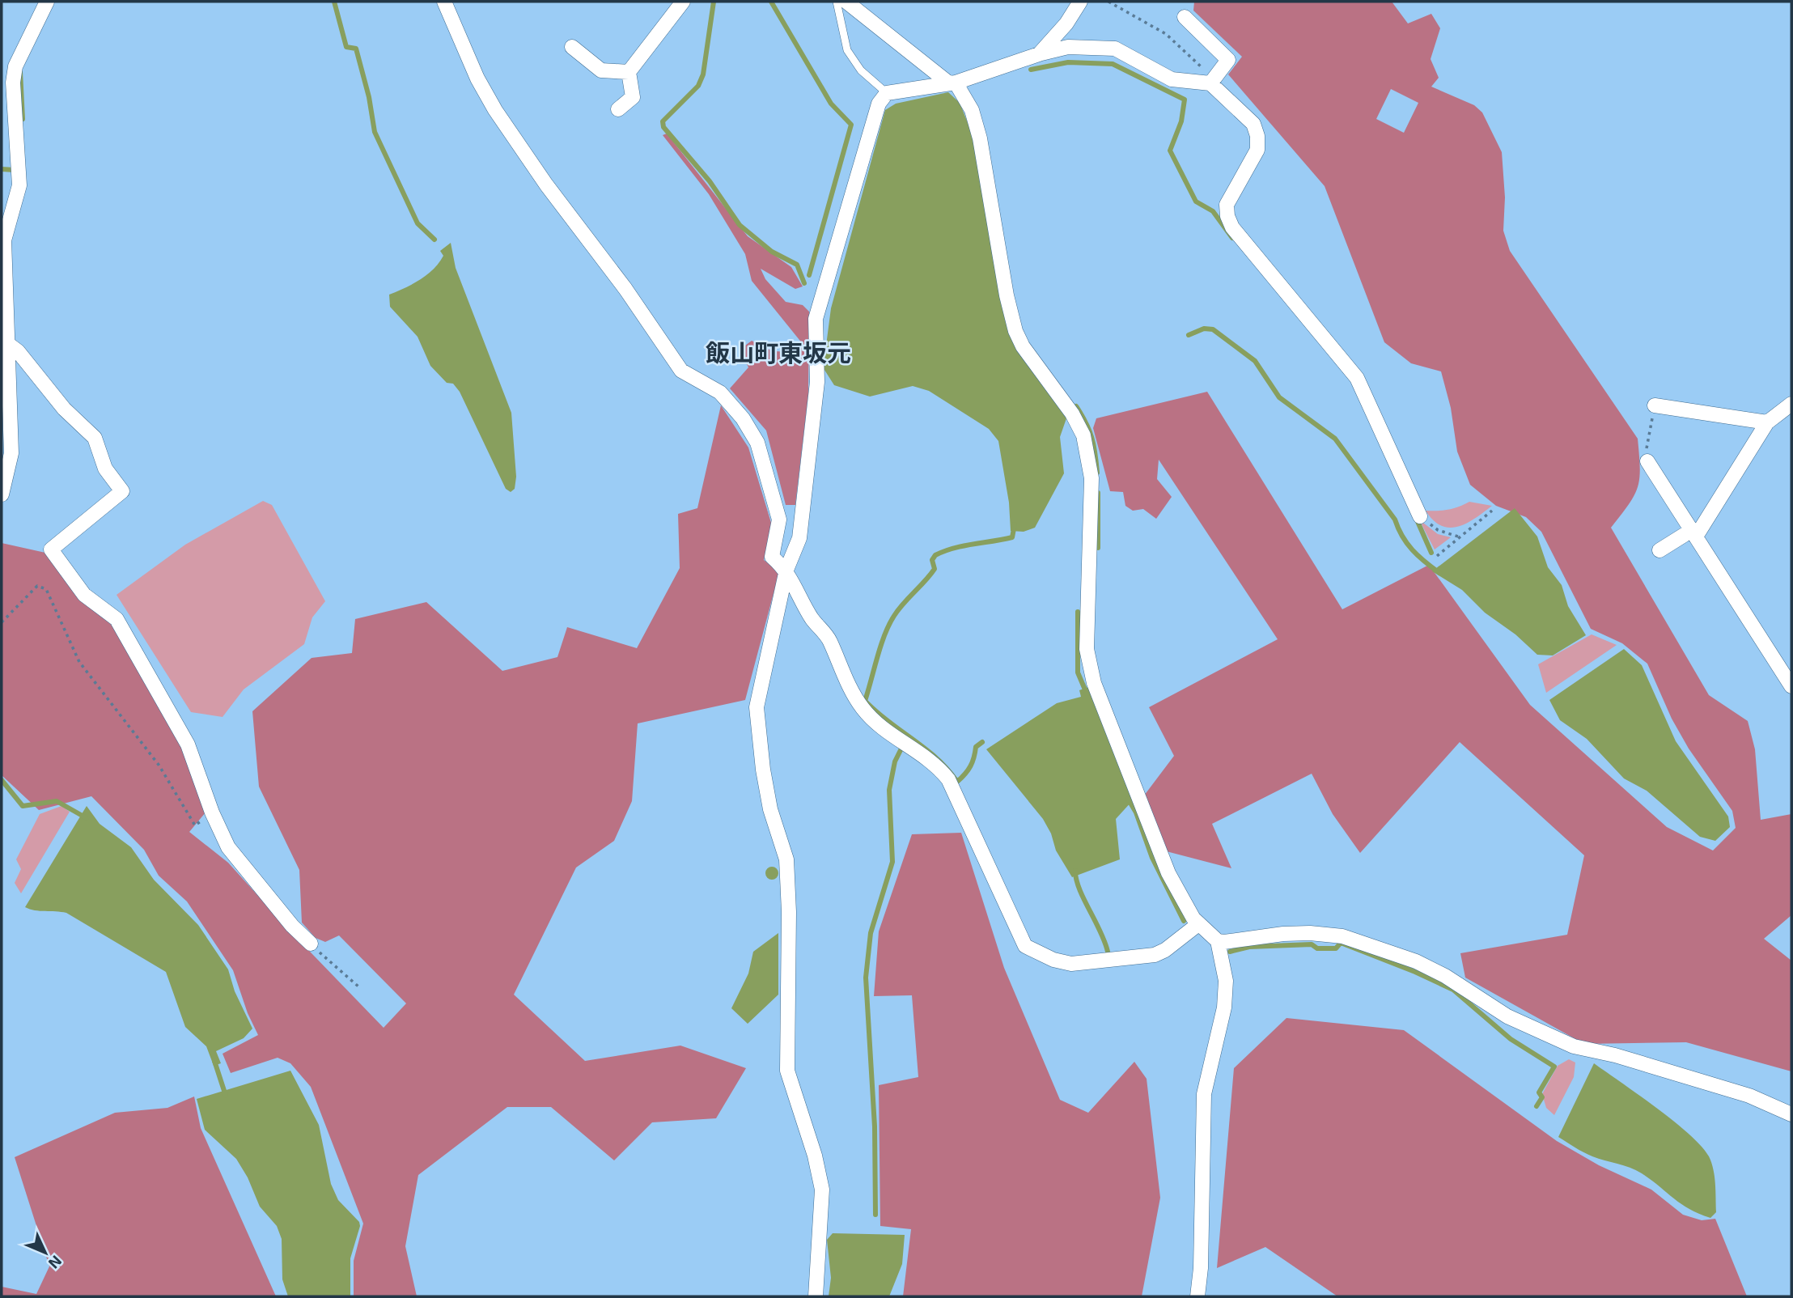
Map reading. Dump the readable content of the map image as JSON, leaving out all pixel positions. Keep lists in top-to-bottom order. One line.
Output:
{"districts":["飯山町東坂元"],"north":"bottom right"}
